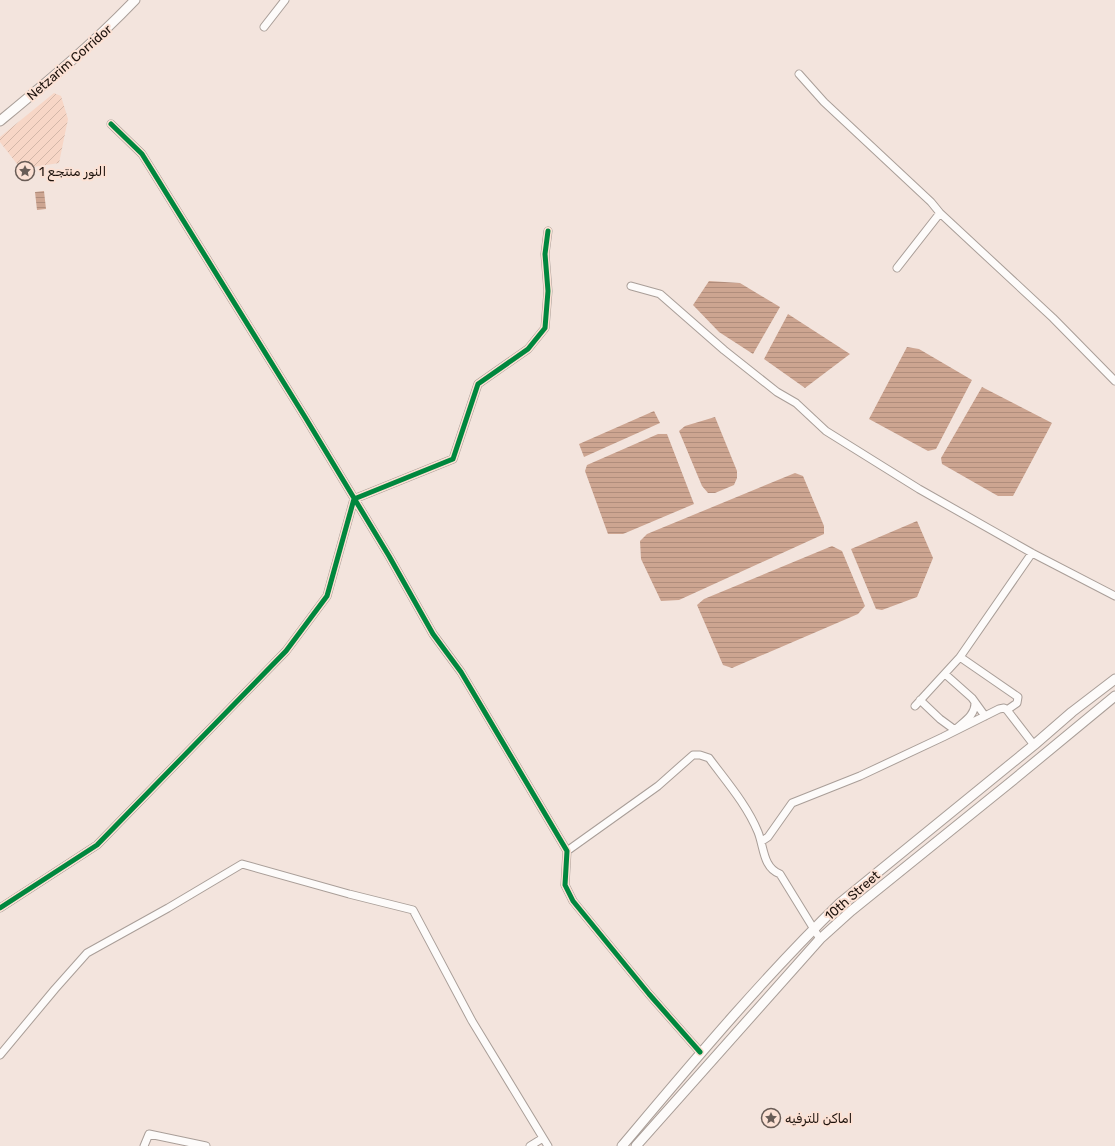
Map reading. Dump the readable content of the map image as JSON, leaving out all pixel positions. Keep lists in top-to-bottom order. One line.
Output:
{"streets":{"main road":["Netzarim Corridor","10th Street"]},"places":{"place":["1 النور منتجع","اماكن للترفيه"]}}
